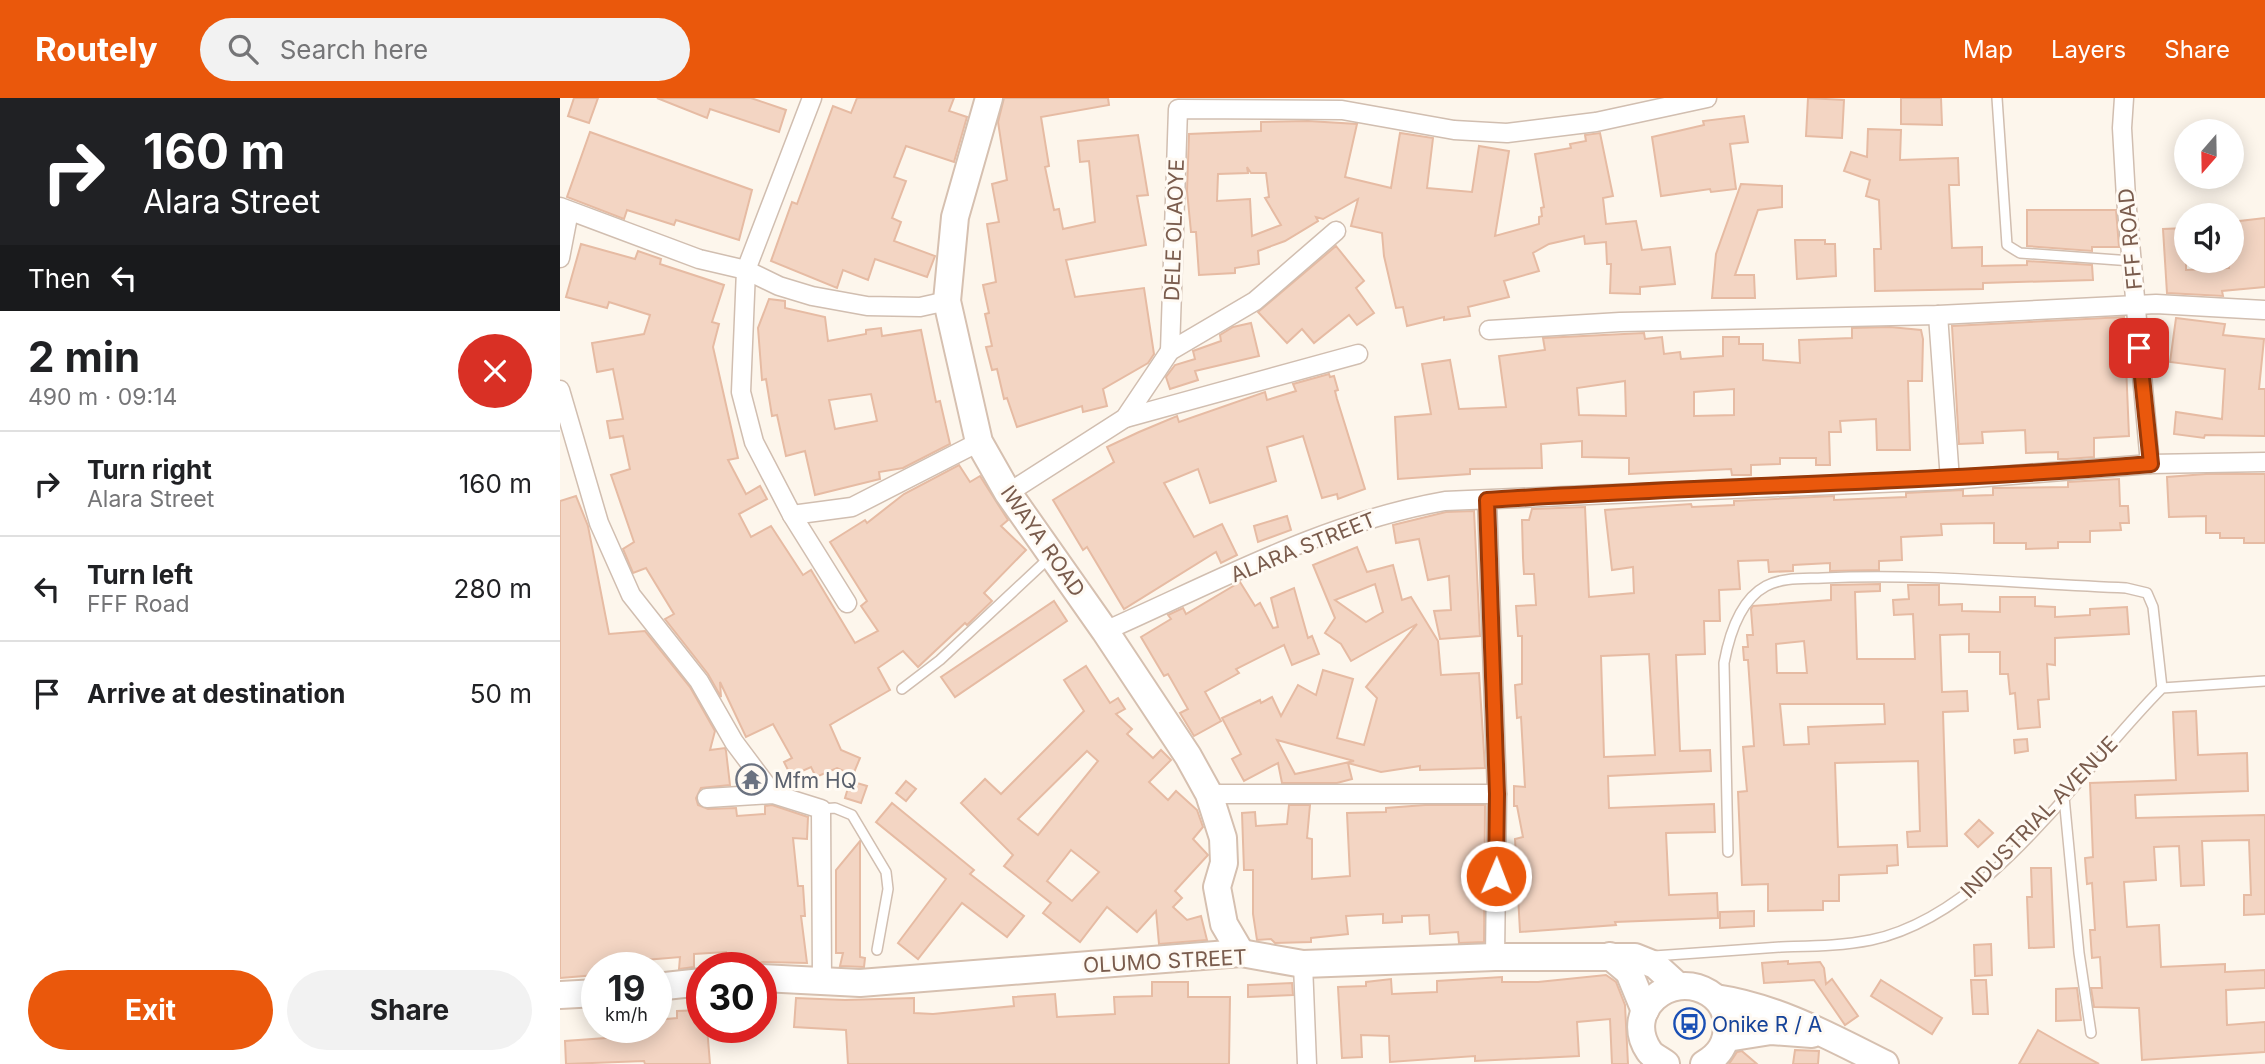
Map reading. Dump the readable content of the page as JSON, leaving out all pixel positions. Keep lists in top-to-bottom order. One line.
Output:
{"streets":{"street":["DELE OLAOYE","FFF ROAD","IWAYA ROAD","ALARA STREET","OLUMO STREET"],"lane":["INDUSTRIAL AVENUE"]},"crossings":[["FFF ROAD","ALARA STREET"],["IWAYA ROAD","ALARA STREET"],["IWAYA ROAD","OLUMO STREET"],["INDUSTRIAL AVENUE","OLUMO STREET"]],"places":{"temple":["Mfm HQ"],"bus stop":["Onike R / A"]},"north":"bottom","page":{"header":"Routely","search":"Search here","nav":["Map","Layers","Share"],"turn":["160 m","Alara Street"],"then":"Then","heading":["2 min","490 m · 09:14"],"list":[{"name":"Turn right","note":"Alara Street","value":"160 m"},{"name":"Turn left","note":"FFF Road","value":"280 m"},{"name":"Arrive at destination","value":"50 m"}],"speed":"19 km/h","limit":"30","buttons":["Exit","Share"]}}
